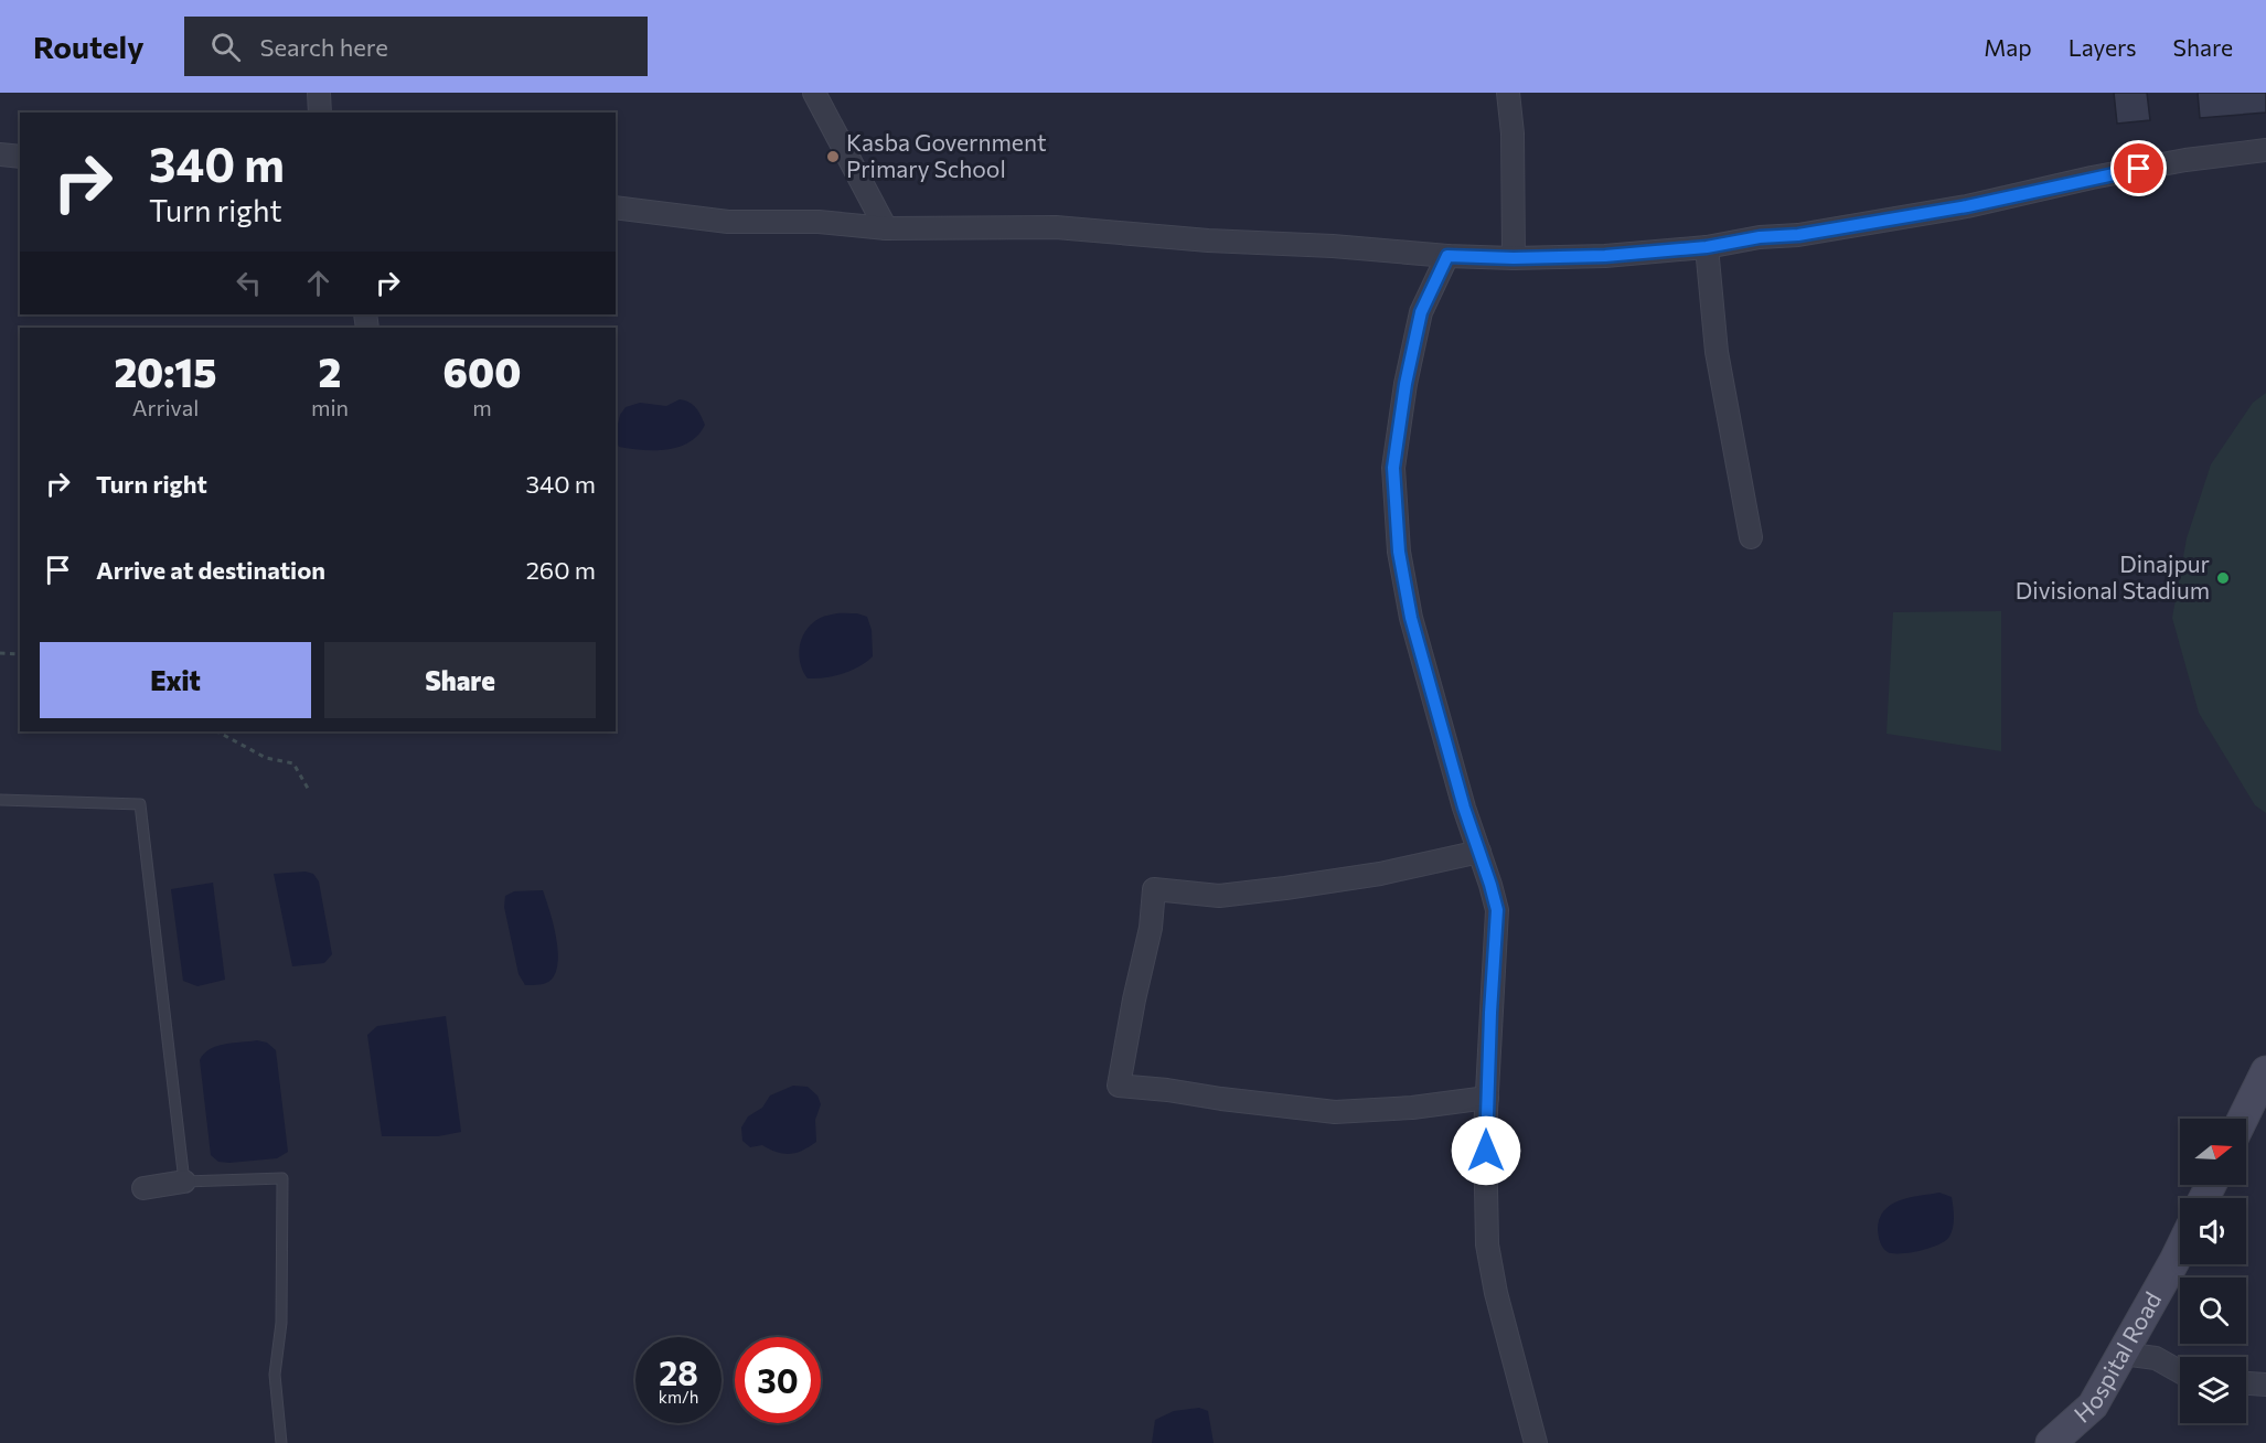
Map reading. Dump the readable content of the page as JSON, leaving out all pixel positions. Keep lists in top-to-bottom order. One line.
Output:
{"streets":{"main road":["Hospital Road"]},"places":["Kasba Government Primary School","Dinajpur Divisional Stadium"],"north":"right","page":{"header":"Routely","search":"Search here","nav":["Map","Layers","Share"],"turn":["340 m","Turn right"],"eta":["20:15","Arrival","2","min","600","m"],"list":[{"name":"Turn right","value":"340 m"},{"name":"Arrive at destination","value":"260 m"}],"buttons":["Exit","Share"],"speed":"28 km/h","limit":"30"}}
